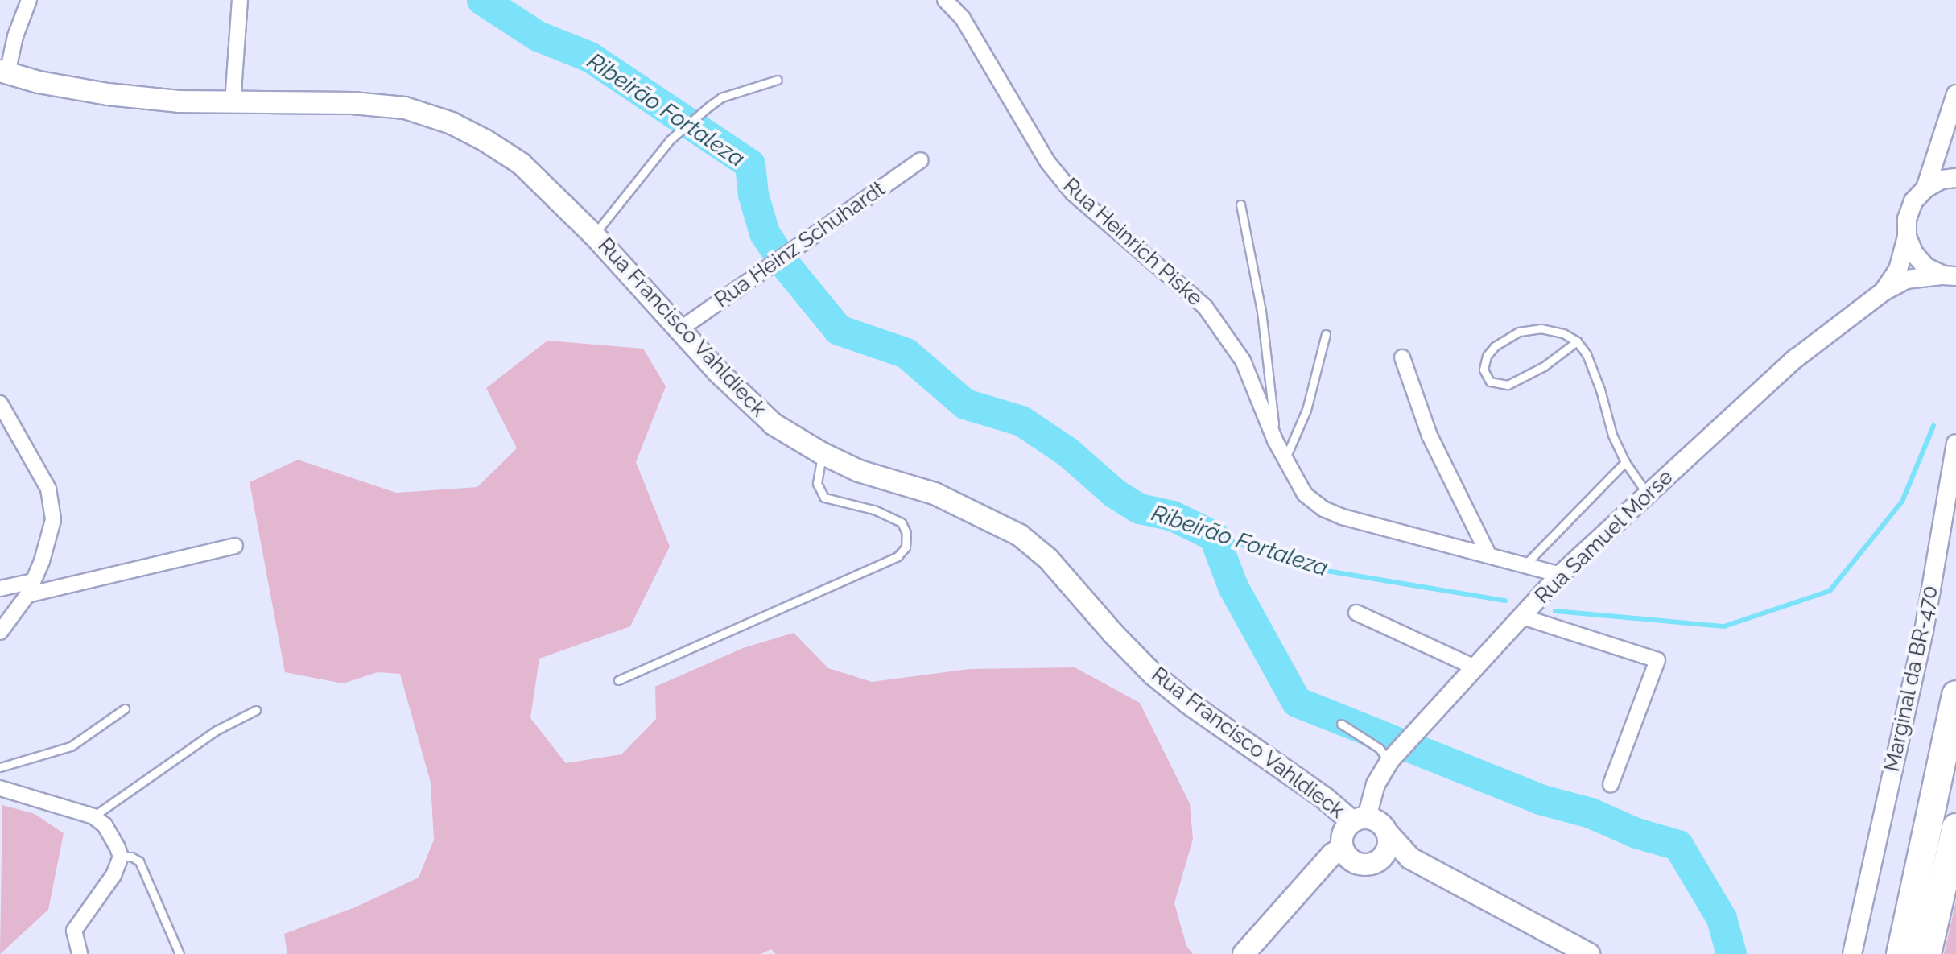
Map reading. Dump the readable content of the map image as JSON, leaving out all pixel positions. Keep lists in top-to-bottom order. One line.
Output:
{"streets":{"main road":["Rua Francisco Vahldieck"],"street":["Rua Heinrich Piske","Rua Heinz Schuhardt","Rua Samuel Morse","Marginal da BR-470"]},"crossings":[["Rua Heinrich Piske","Rua Samuel Morse"],["Rua Heinz Schuhardt","Rua Francisco Vahldieck"],["Rua Francisco Vahldieck","Rua Samuel Morse"]],"water":["Ribeirão Fortaleza"]}
